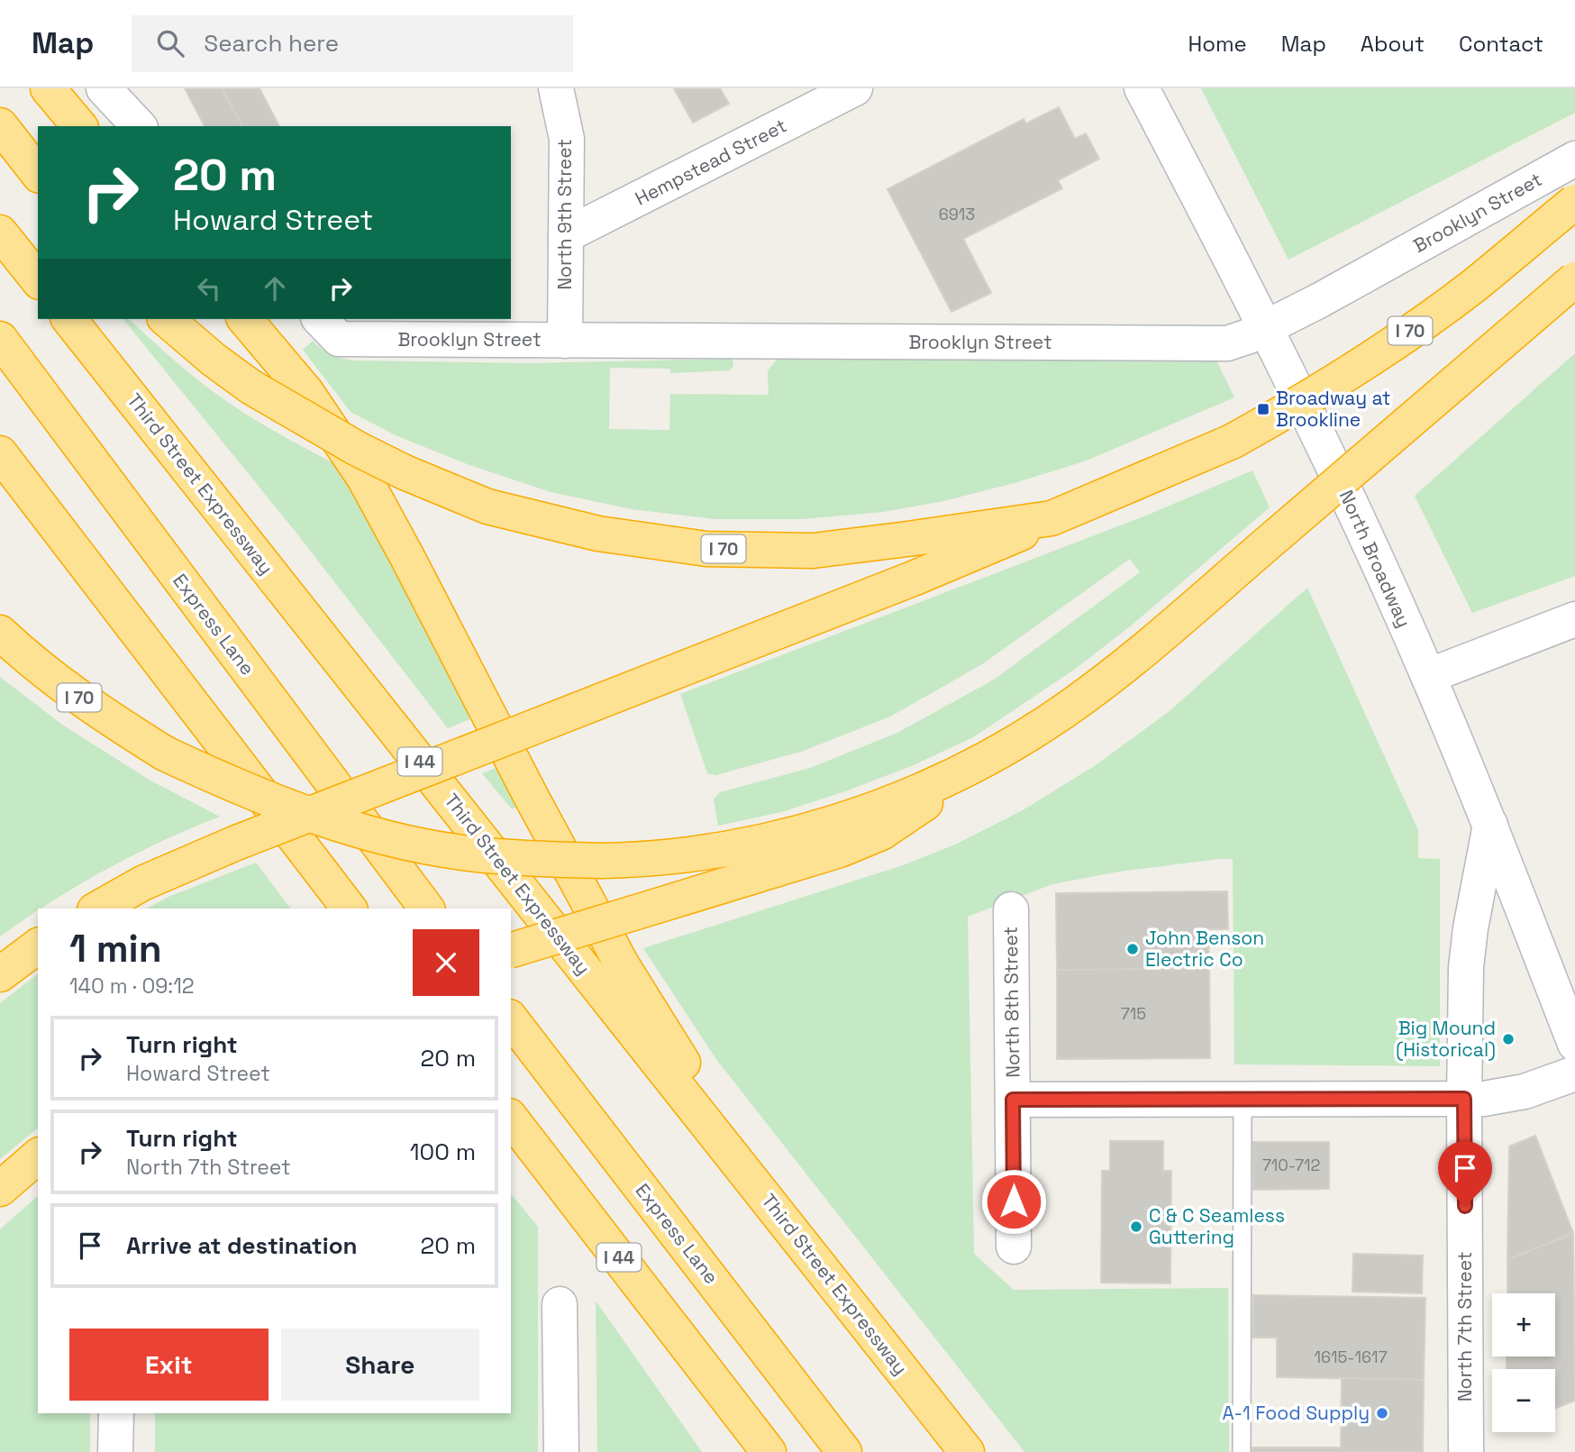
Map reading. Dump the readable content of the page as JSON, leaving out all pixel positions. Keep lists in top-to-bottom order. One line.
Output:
{"streets":{"highway":["I 70","Third Street Expressway","Express Lane","I 44"],"street":["Hempstead Street","Brooklyn Street","North 9th Street","North Broadway","North 8th Street","North 7th Street"]},"crossings":[["Hempstead Street","North 9th Street"],["Brooklyn Street","North 9th Street"],["Brooklyn Street","North Broadway"],["North Broadway","North 7th Street"]],"places":{"transit":["Broadway at Brookline"],"other":["John Benson Electric Co","Big Mound (Historical)","C & C Seamless Guttering","A-1 Food Supply"]},"house_numbers":["6913","715","710-712","1615-1617"],"page":{"header":"Map","search":"Search here","nav":["Home","Map","About","Contact"],"turn":["20 m","Howard Street"],"heading":["1 min","140 m · 09:12"],"list":[{"name":"Turn right","note":"Howard Street","value":"20 m"},{"name":"Turn right","note":"North 7th Street","value":"100 m"},{"name":"Arrive at destination","value":"20 m"}],"map_buttons":["+","−"],"buttons":["Exit","Share"]}}
